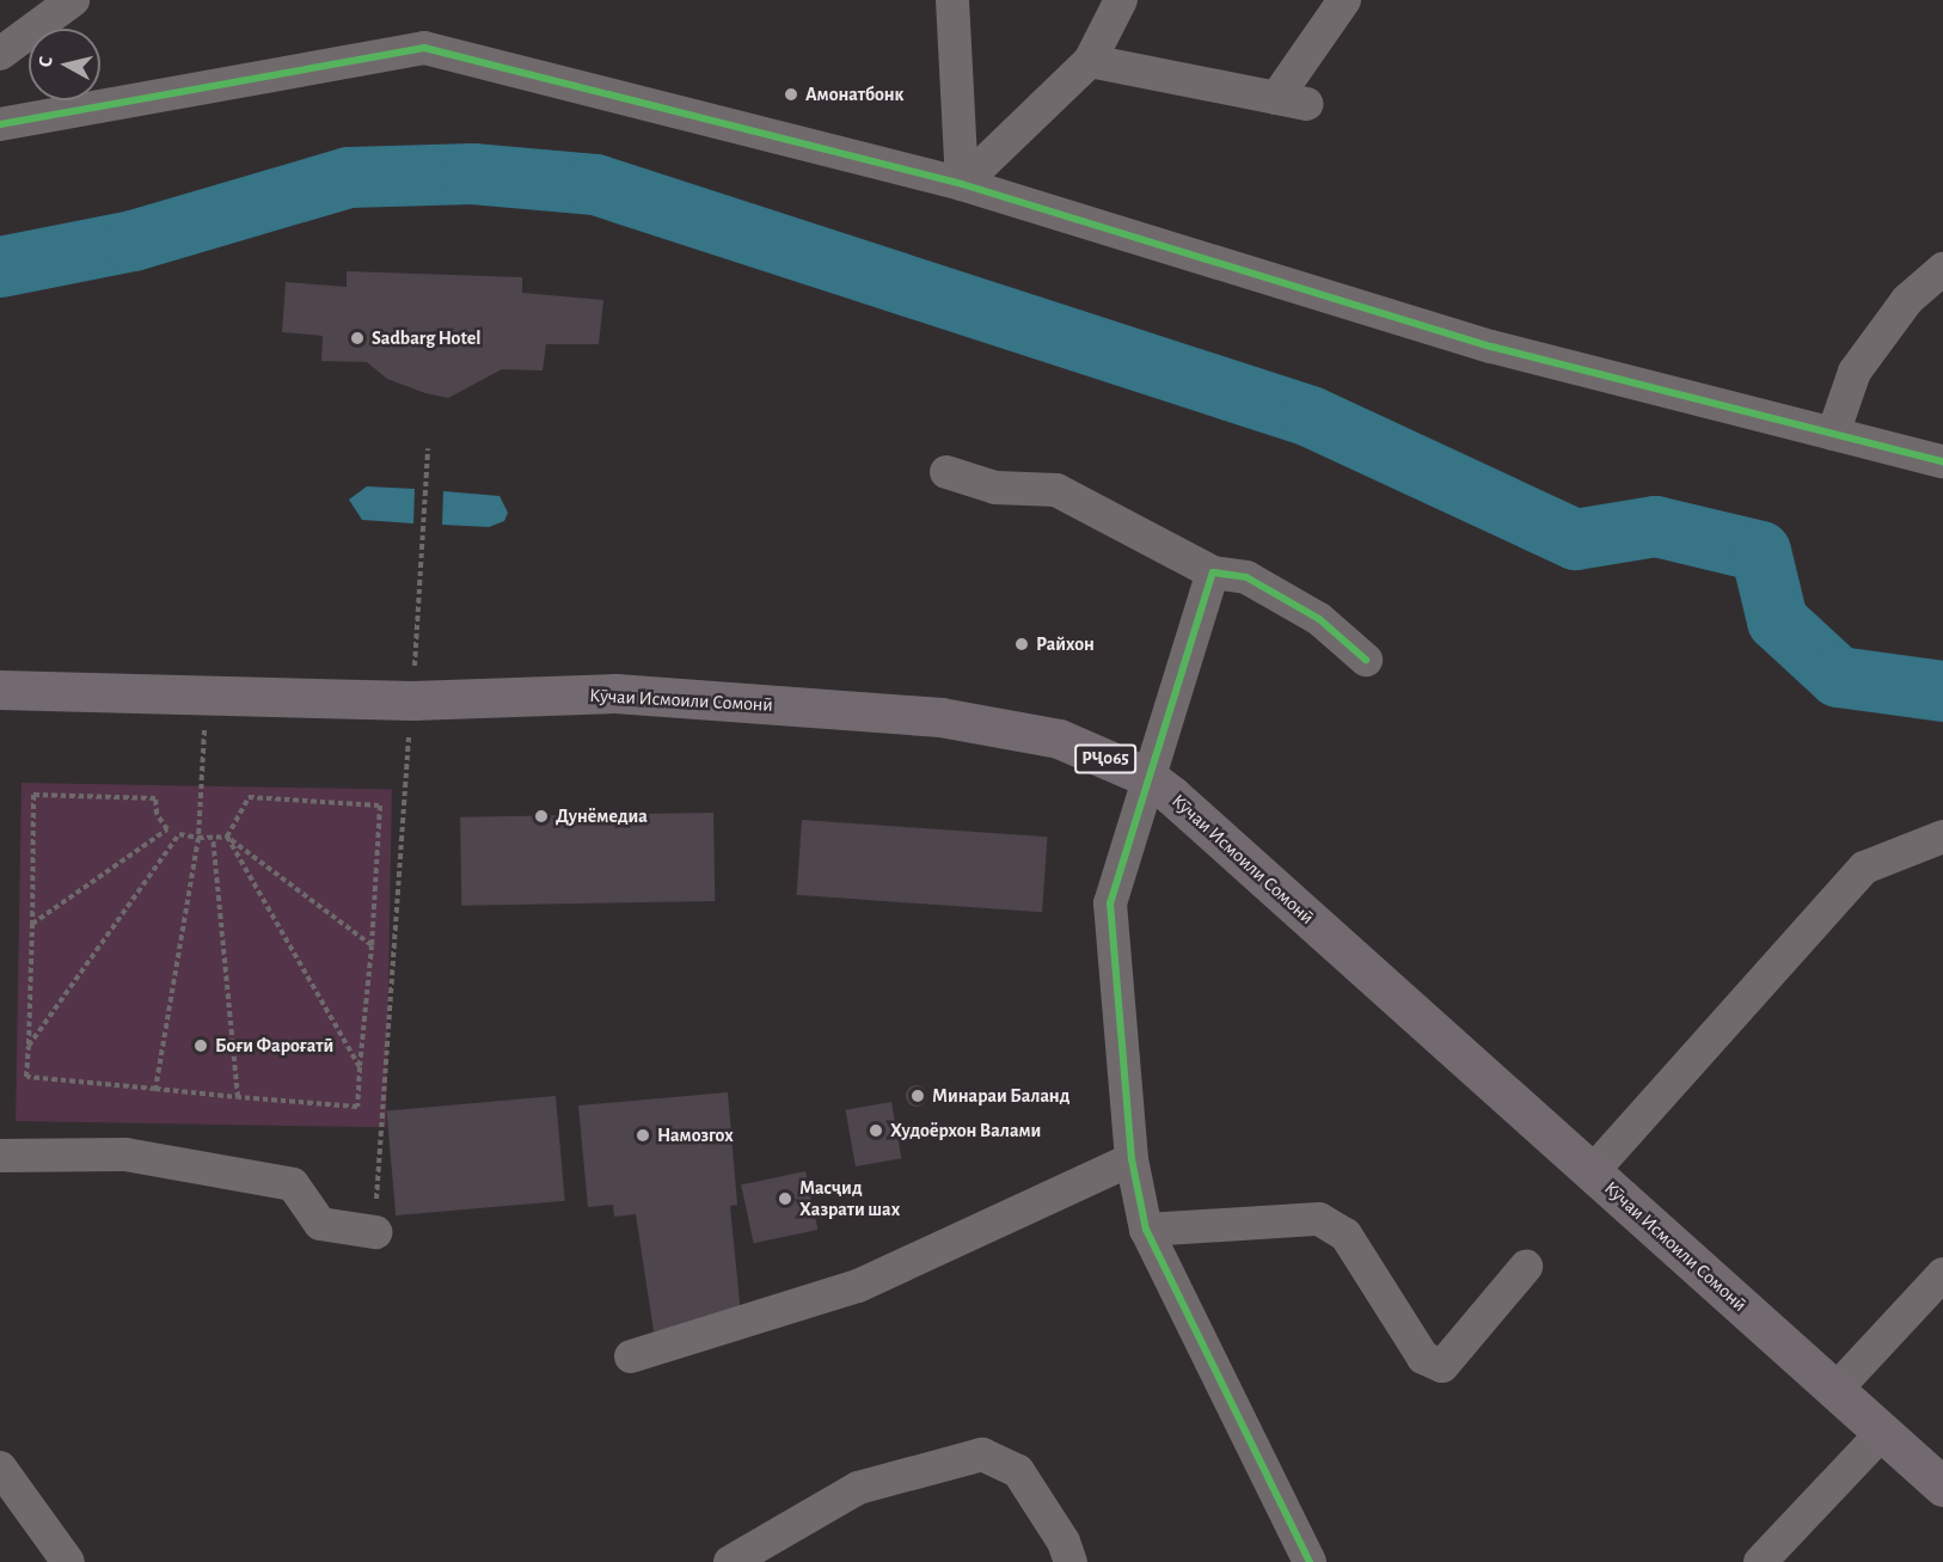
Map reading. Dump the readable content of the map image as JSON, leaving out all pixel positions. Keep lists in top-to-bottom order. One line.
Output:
{"streets":{"main road":["Кӯчаи Исмоили Сомонӣ","РҶ065"]},"places":["Амонатбонк","Sadbarg Hotel","Райхон","Дунёмедиа","Боғи Фароғатӣ","Минараи Баланд","Худоёрхон Валами","Намозгох","Масҷид Хазрати шах"],"north":"left"}
